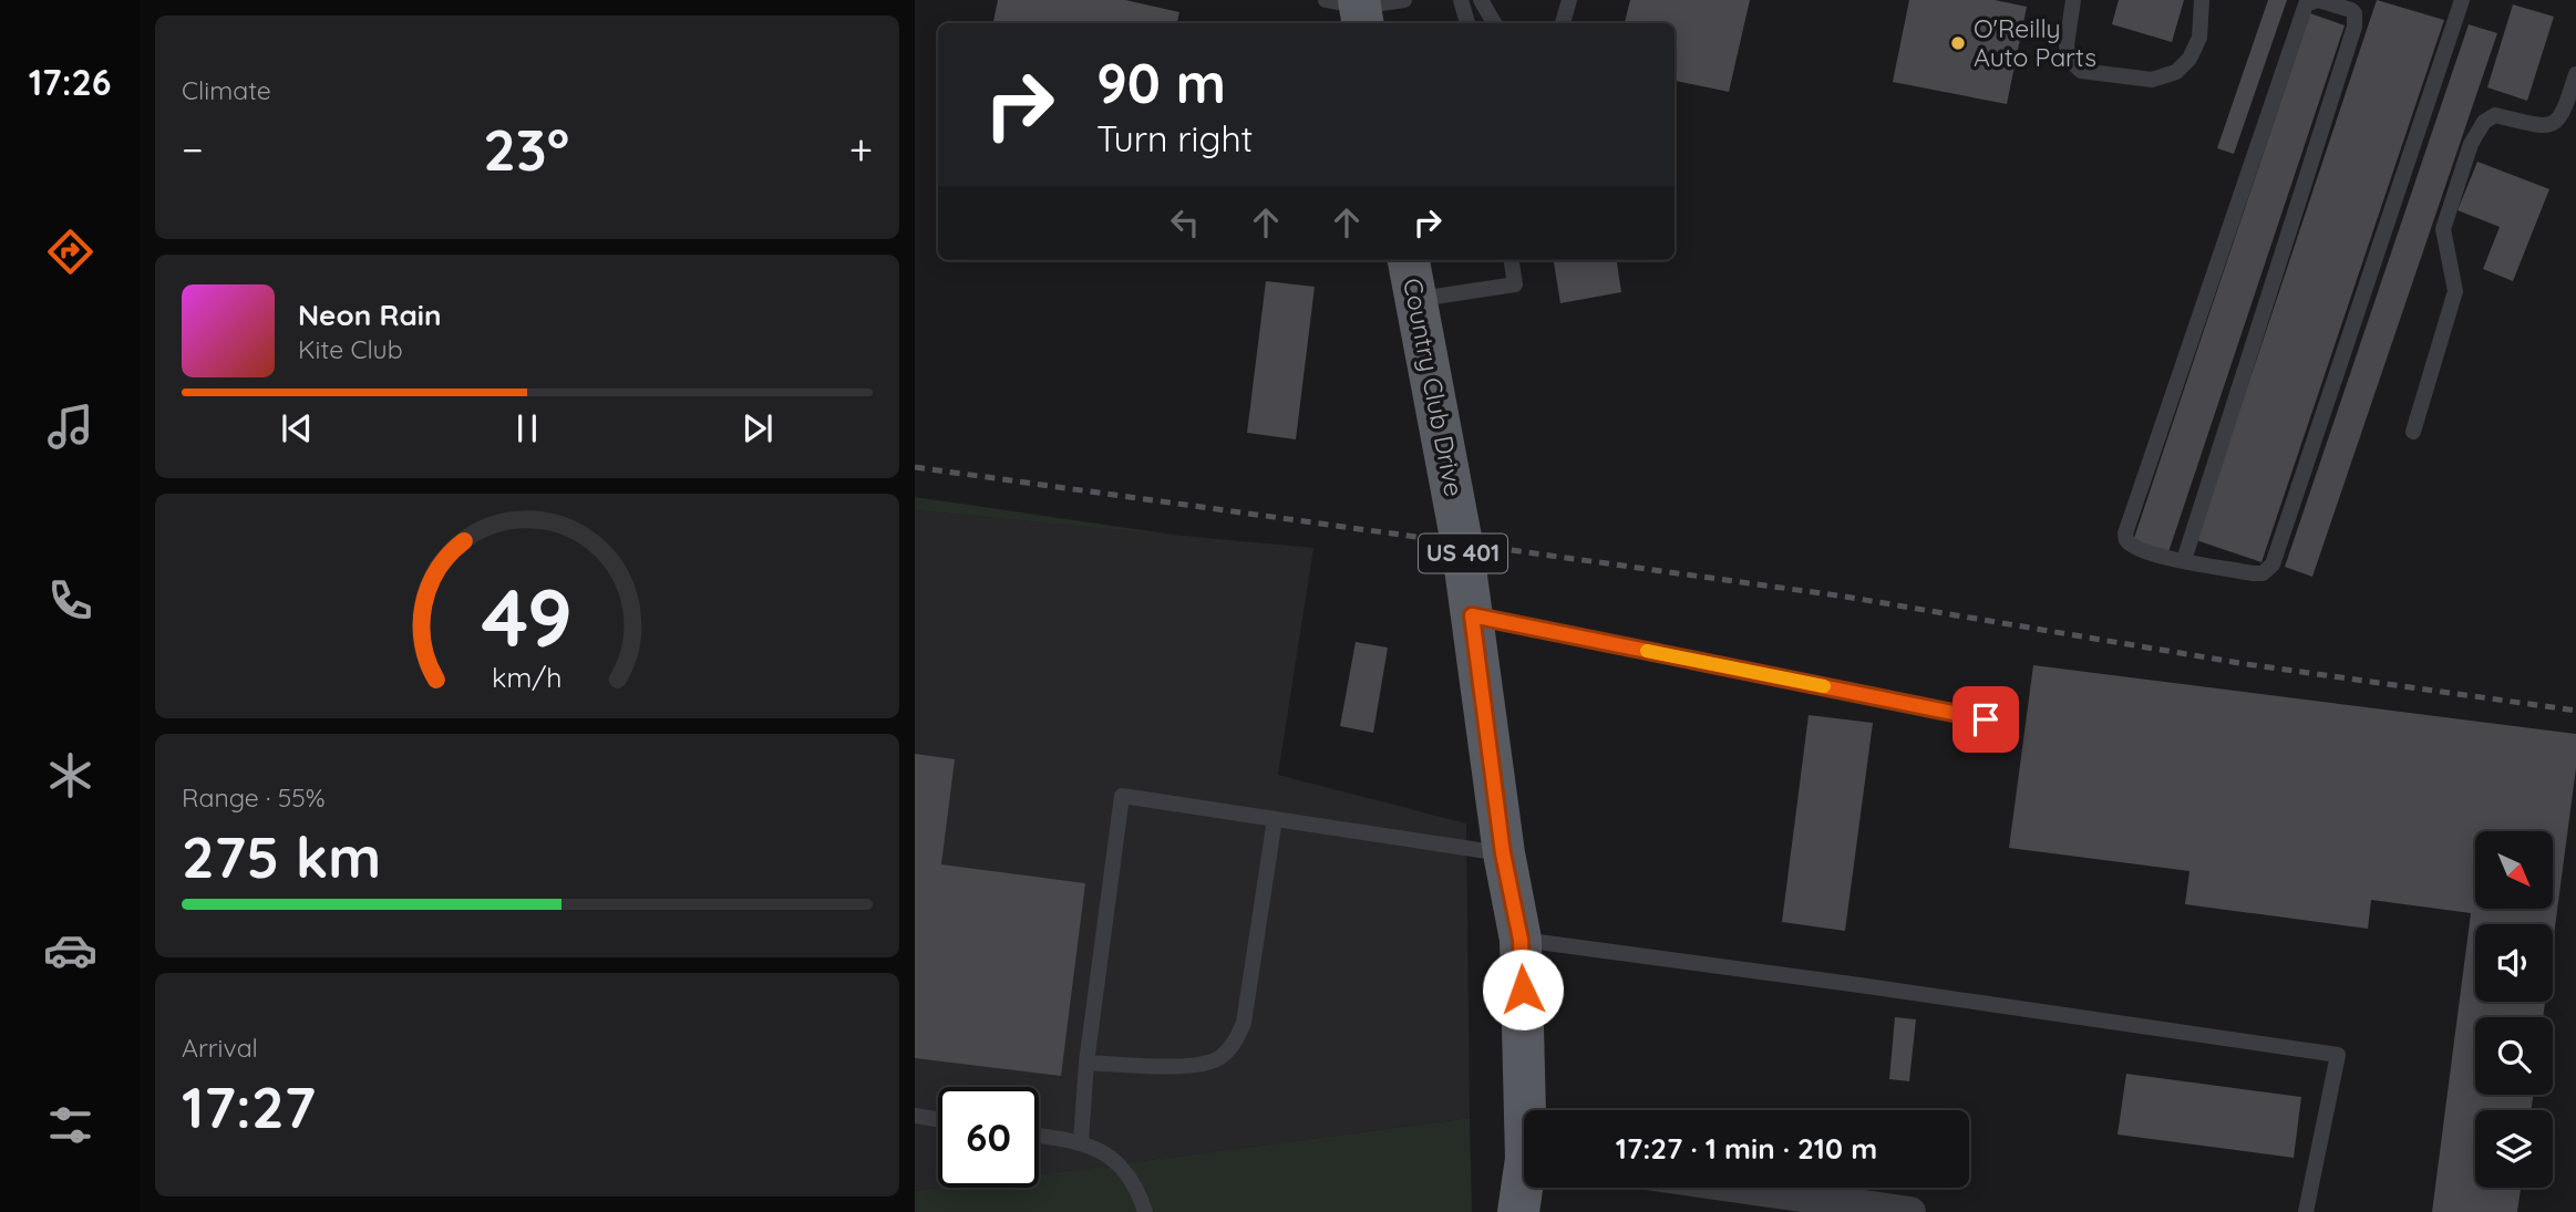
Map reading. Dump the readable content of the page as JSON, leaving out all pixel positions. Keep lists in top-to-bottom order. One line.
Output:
{"streets":{"main road":["Country Club Drive","US 401"]},"places":["O'Reilly Auto Parts"],"north":"bottom right","page":{"tabs":"17:26","tile":["Climate",["Range · 55%","275 km"],["Arrival","17:27"]],"turn":["90 m","Turn right"],"heat":["−","23°","+"],"song":["Neon Rain","Kite Club"],"limit":"60","trip":"17:27 · 1 min · 210 m","gauge":["49","km/h"]}}
